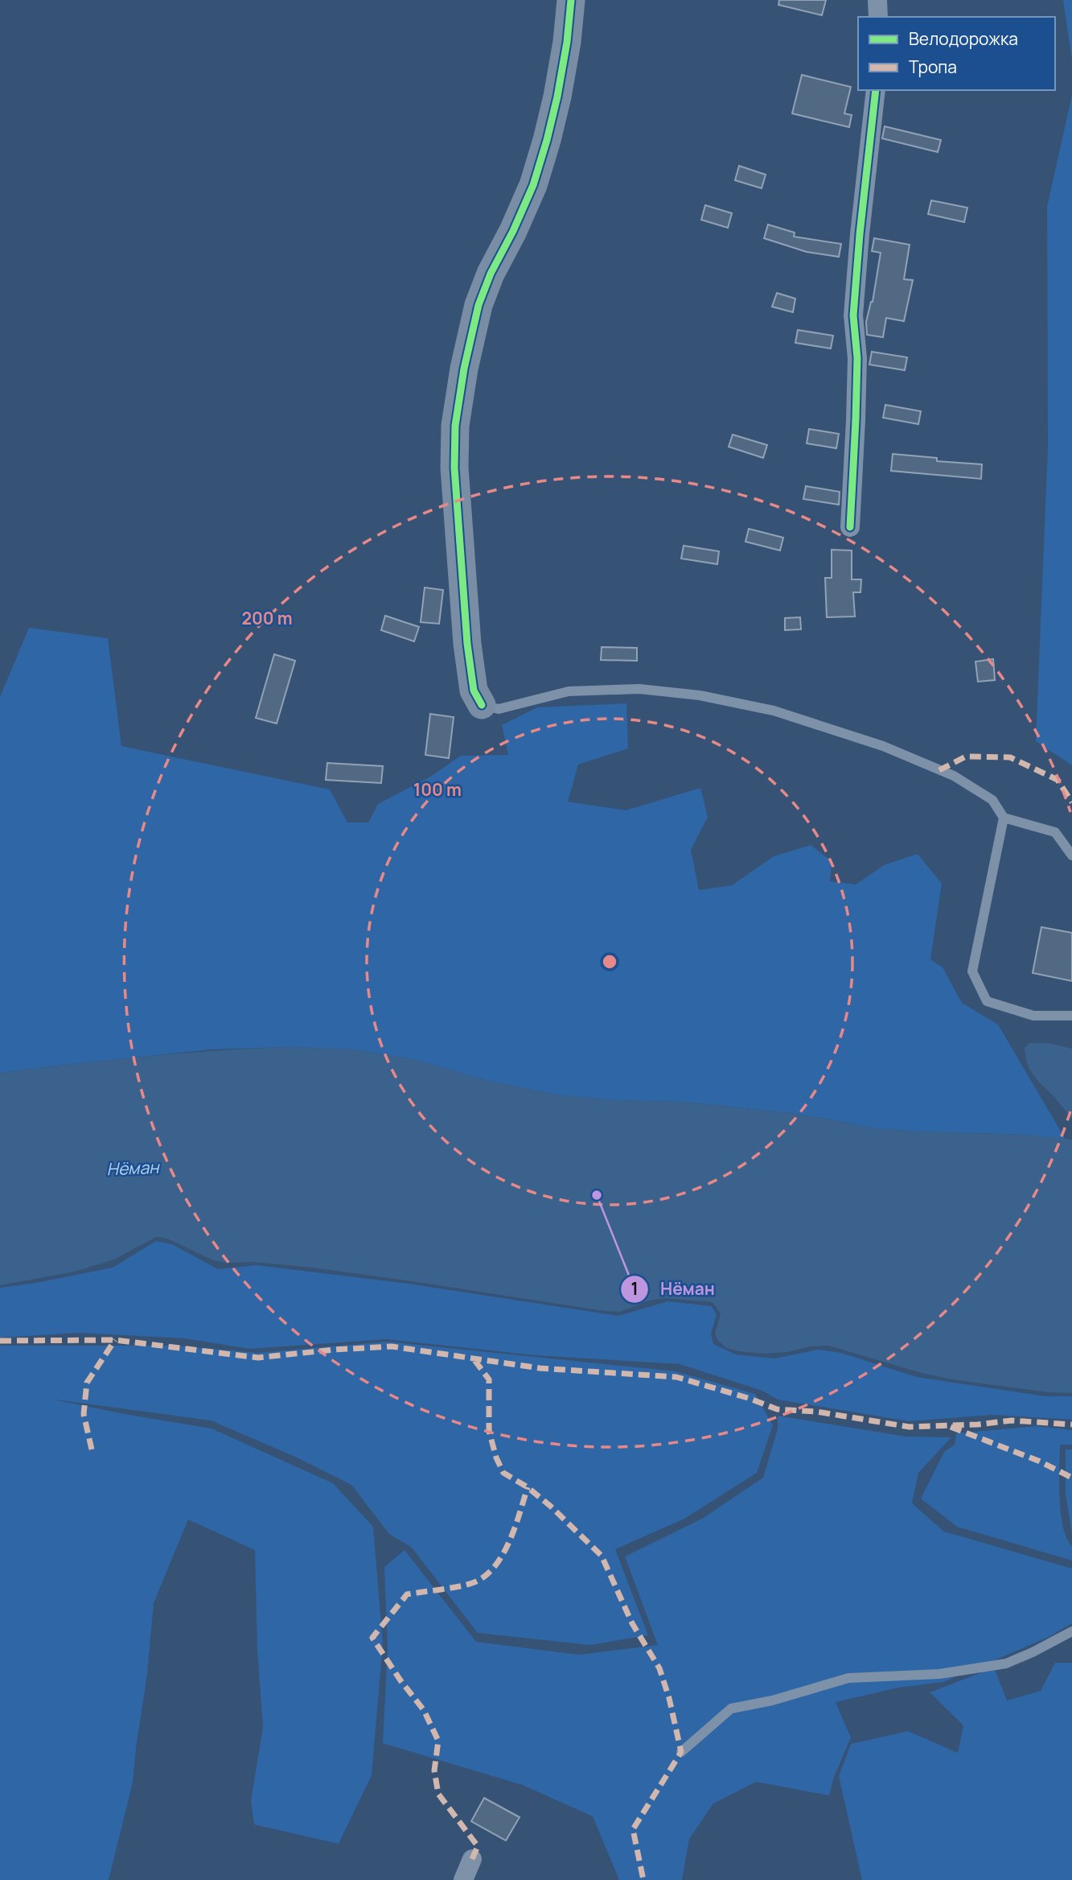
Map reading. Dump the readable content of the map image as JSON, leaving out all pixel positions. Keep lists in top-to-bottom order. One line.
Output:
{"water":["Нёман"],"places":["Нёман"],"legend":["Велодорожка","Тропа"],"rings":["200 m","100 m"]}
